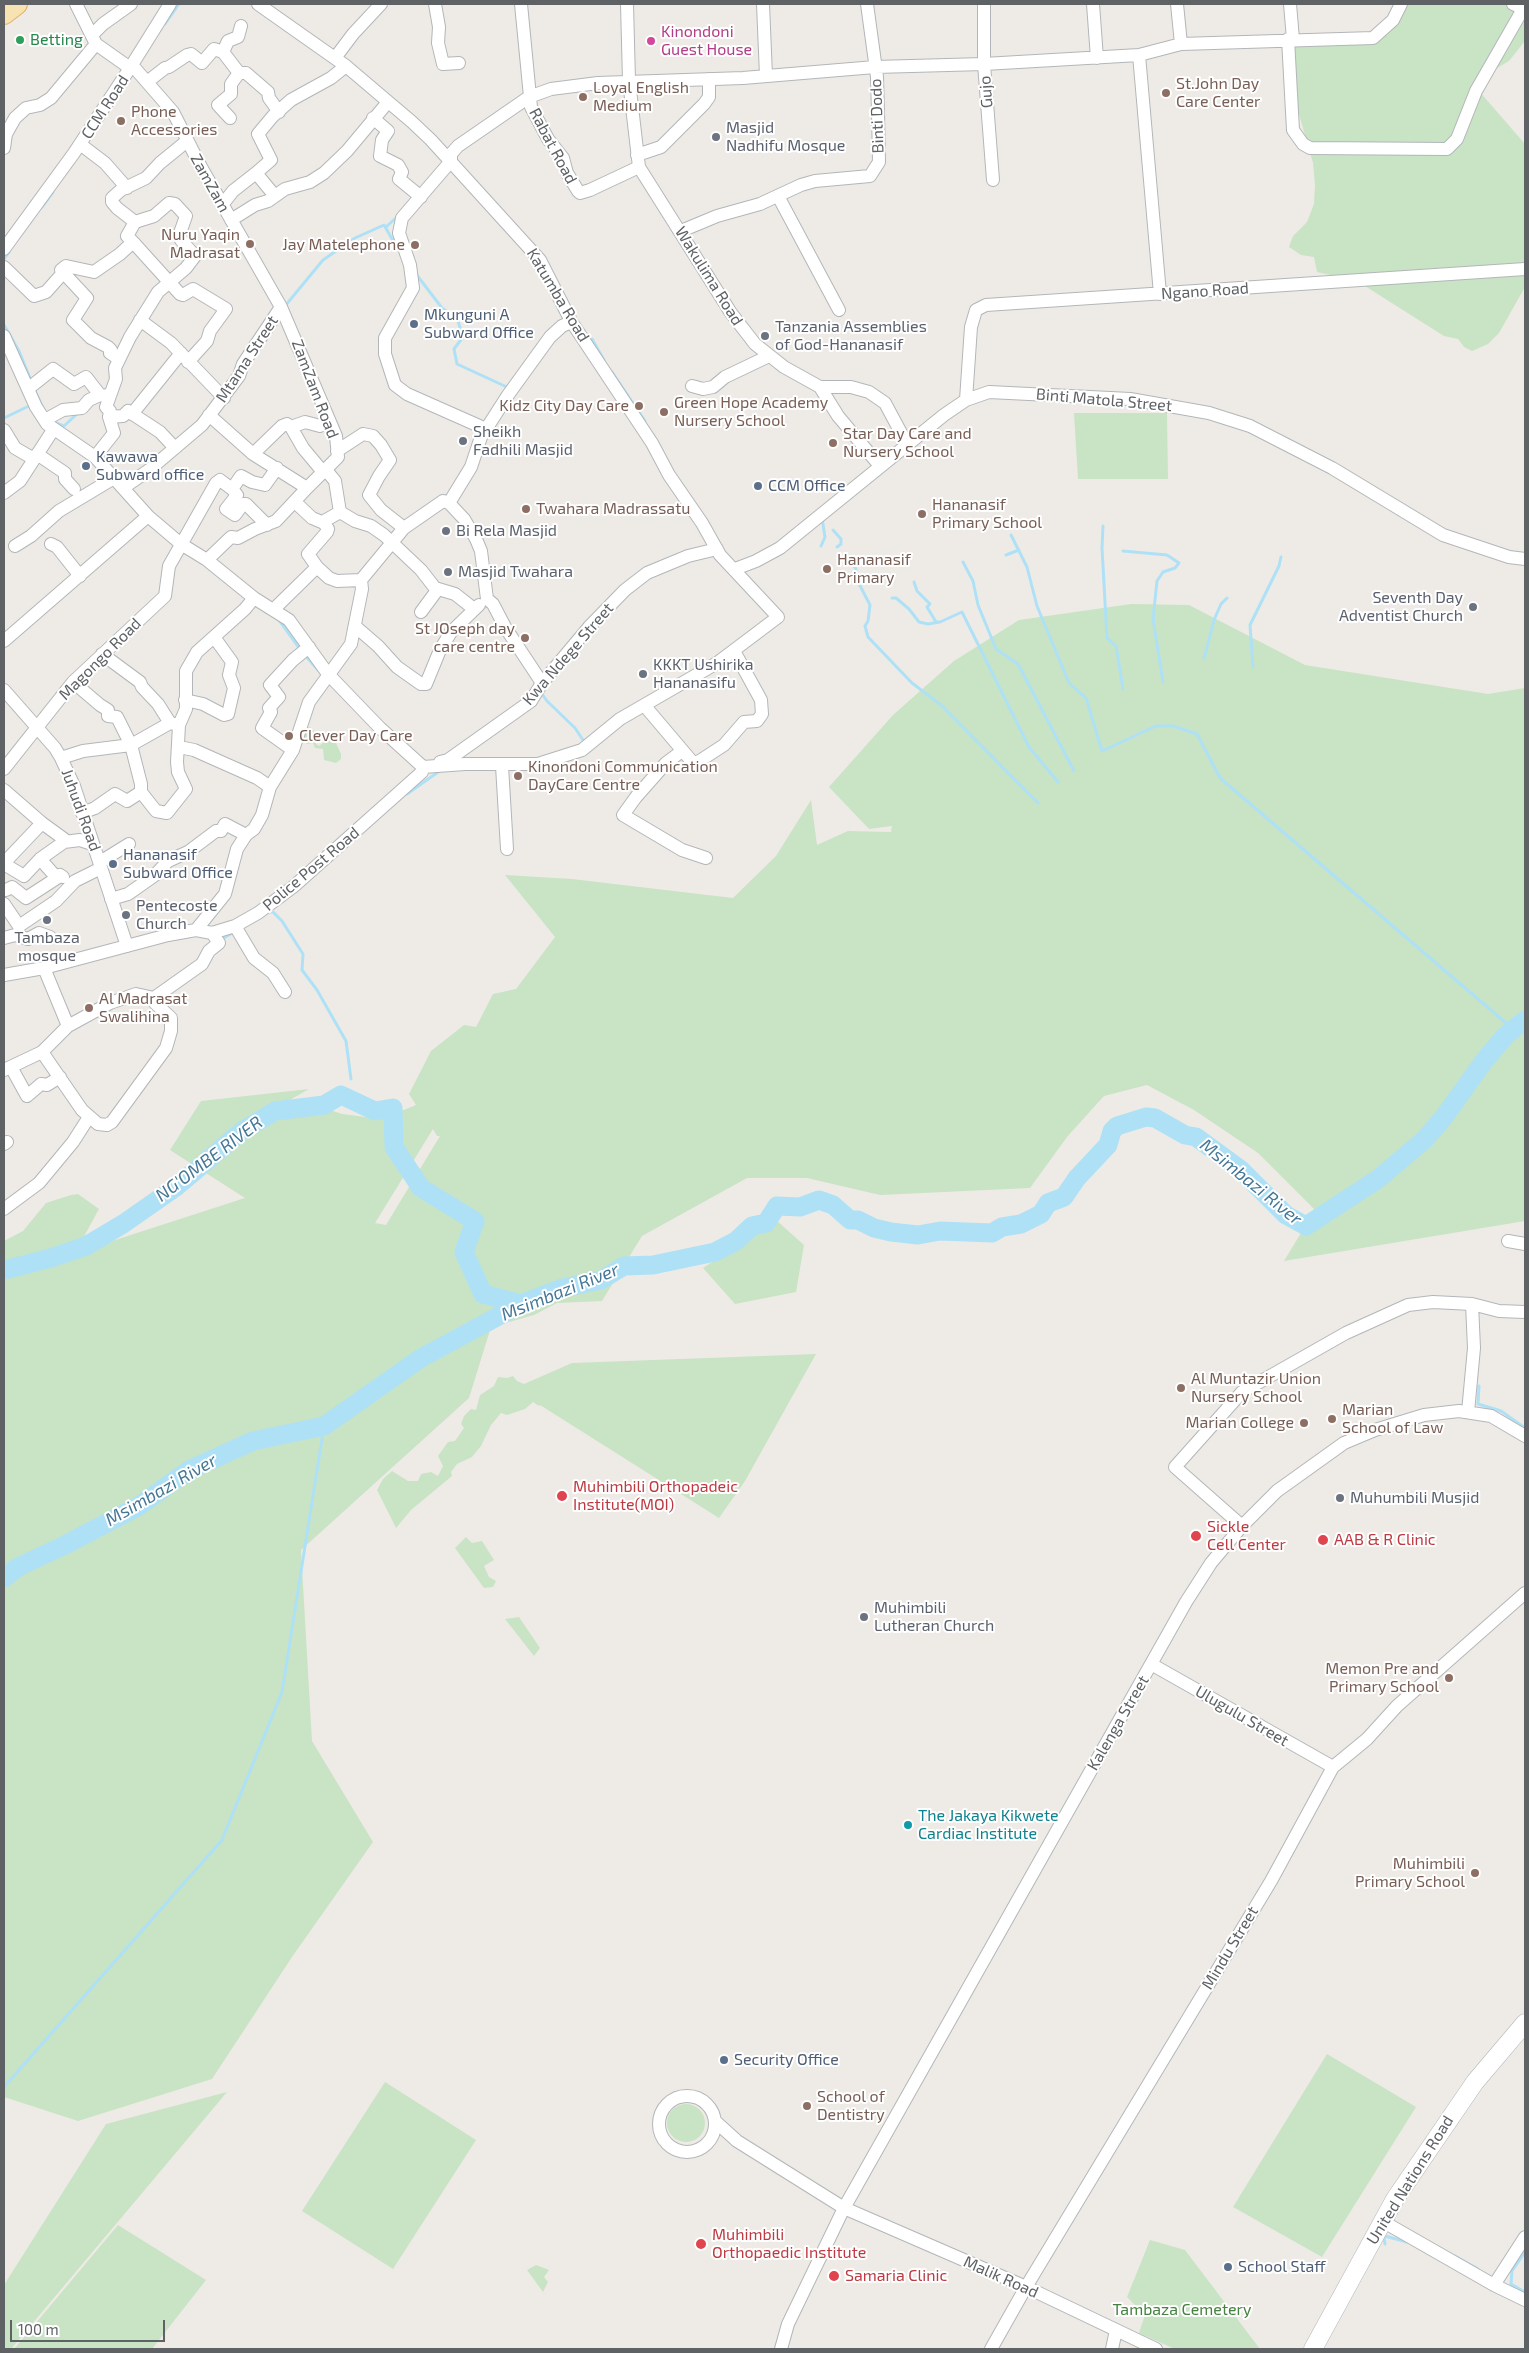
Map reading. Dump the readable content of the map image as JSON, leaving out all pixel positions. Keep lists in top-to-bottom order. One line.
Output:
{"streets":{"street":["Gujo","CCM Road","Binti Dodo","Rabat Road","ZamZam","Wakulima Road","Ngano Road","Katumba Road","Mtama Street","ZamZam Road","Binti Matola Street","Kwa Ndege Street","Magongo Road","Juhudi Road","Police Post Road","Ulugulu Street","Kalenga Street","Mindu Street","United Nations Road","Malik Road"]},"crossings":[["CCM Road","ZamZam"],["Binti Dodo","Wakulima Road"],["Rabat Road","Wakulima Road"],["ZamZam","Mtama Street"],["ZamZam","ZamZam Road"],["Wakulima Road","Binti Matola Street"],["Ngano Road","Binti Matola Street"],["Katumba Road","Binti Matola Street"],["Katumba Road","Kwa Ndege Street"],["Mtama Street","ZamZam Road"],["Kwa Ndege Street","Police Post Road"],["Magongo Road","Juhudi Road"],["Ulugulu Street","Kalenga Street"],["Ulugulu Street","Mindu Street"],["Kalenga Street","Malik Road"],["Mindu Street","Malik Road"]],"water":["NG'OMBE RIVER","Msimbazi River"],"parks":["Tambaza Cemetery"],"places":["Betting","Kinondoni Guest House","St.John Day Care Center","Loyal English Medium","Phone Accessories","Masjid Nadhifu Mosque","Nuru Yaqin Madrasat","Jay Matelephone","Mkunguni A Subward Office","Tanzania Assemblies of God-Hananasif","Kidz City Day Care","Green Hope Academy Nursery School","Sheikh Fadhili Masjid","Star Day Care and Nursery School","Kawawa Subward office","CCM Office","Twahara Madrassatu","Hananasif Primary School","Bi Rela Masjid","Hananasif Primary","Masjid Twahara","Seventh Day Adventist Church","St JOseph day care centre","KKKT Ushirika Hananasifu","Clever Day Care","Kinondoni Communication DayCare Centre","Hananasif Subward Office","Pentecoste Church","Tambaza mosque","Al Madrasat Swalihina","Al Muntazir Union Nursery School","Marian School of Law","Marian College","Muhimbili Orthopadeic Institute(MOI)","Muhumbili Musjid","Sickle Cell Center","AAB & R Clinic","Muhimbili Lutheran Church","Memon Pre and Primary School","The Jakaya Kikwete Cardiac Institute","Muhimbili Primary School","Security Office","School of Dentistry","Muhimbili Orthopaedic Institute","School Staff","Samaria Clinic"],"scale_bar":"100 m"}
